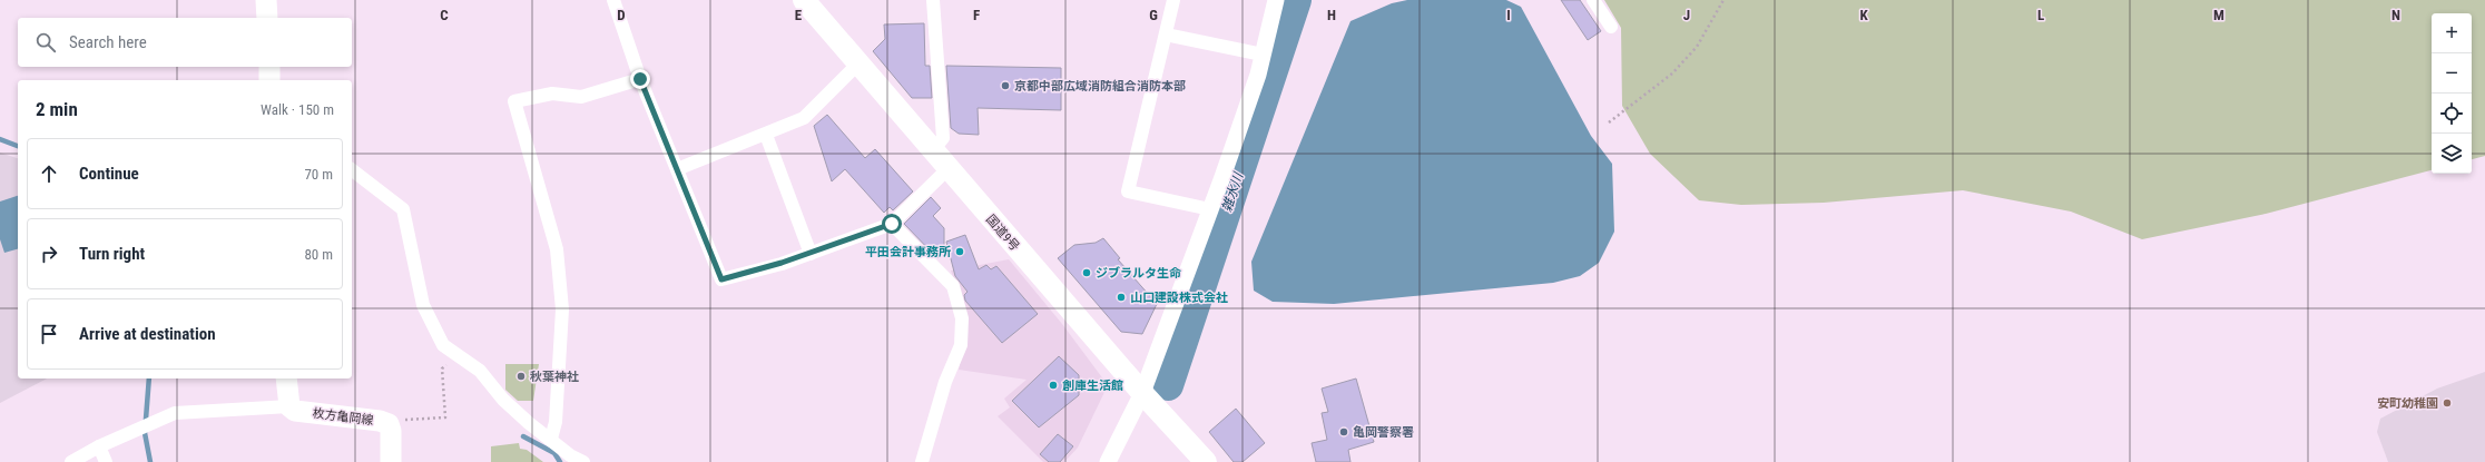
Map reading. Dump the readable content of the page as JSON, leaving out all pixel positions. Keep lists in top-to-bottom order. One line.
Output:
{"streets":{"highway":["国道9号"],"main road":["枚方亀岡線"]},"water":["雑水川"],"places":["京都中部広域消防組合消防本部","平田会計事務所","ジブラルタ生命","山口建設株式会社","秋葉神社","創庫生活館","安町幼稚園","亀岡警察署"],"page":{"map_buttons":["+","−"],"search":"Search here","heading":["2 min","Walk · 150 m"],"list":[["Continue","70 m"],["Turn right","80 m"],"Arrive at destination"]},"grid":{"columns":["C","D","E","F","G","H","I","J","K","L","M","N"]}}
